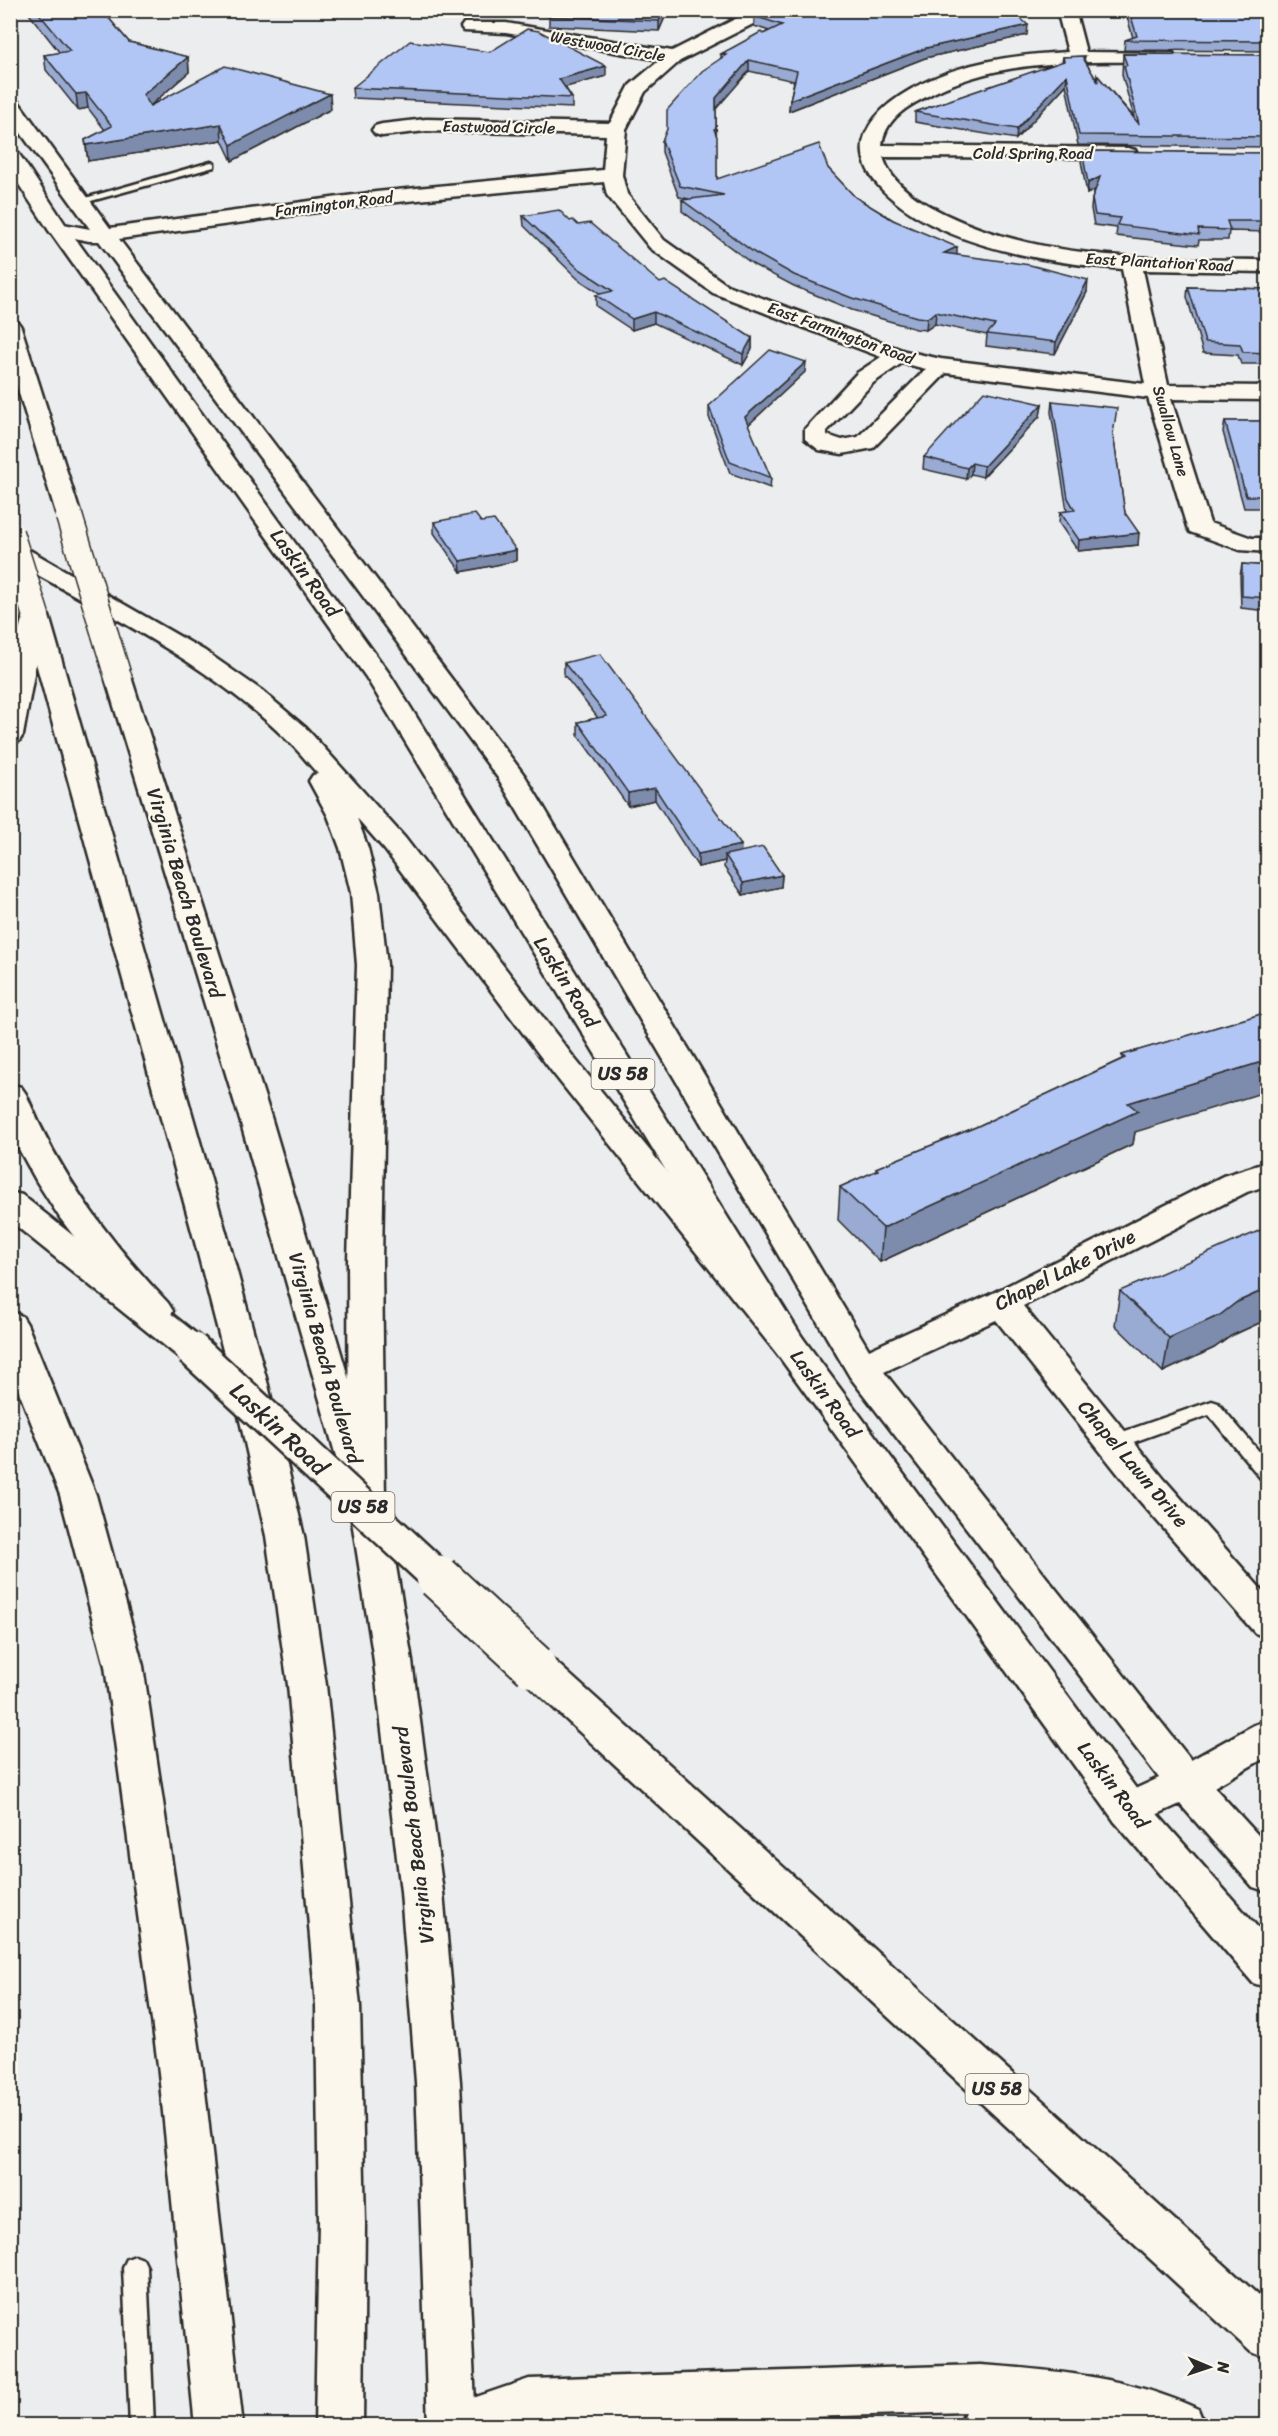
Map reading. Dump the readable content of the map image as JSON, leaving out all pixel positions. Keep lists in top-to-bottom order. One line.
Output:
{"streets":{"main road":["Westwood Circle","Eastwood Circle","Cold Spring Road","Farmington Road","East Plantation Road","East Farmington Road","Swallow Lane","Laskin Road","Virginia Beach Boulevard","US 58","Chapel Lake Drive","Chapel Lawn Drive"]},"crossings":[["Cold Spring Road","East Plantation Road"],["Farmington Road","East Farmington Road"],["Farmington Road","Laskin Road"],["East Plantation Road","Swallow Lane"],["East Farmington Road","Swallow Lane"],["Laskin Road","US 58"],["Chapel Lake Drive","Chapel Lawn Drive"]],"north":"right"}
